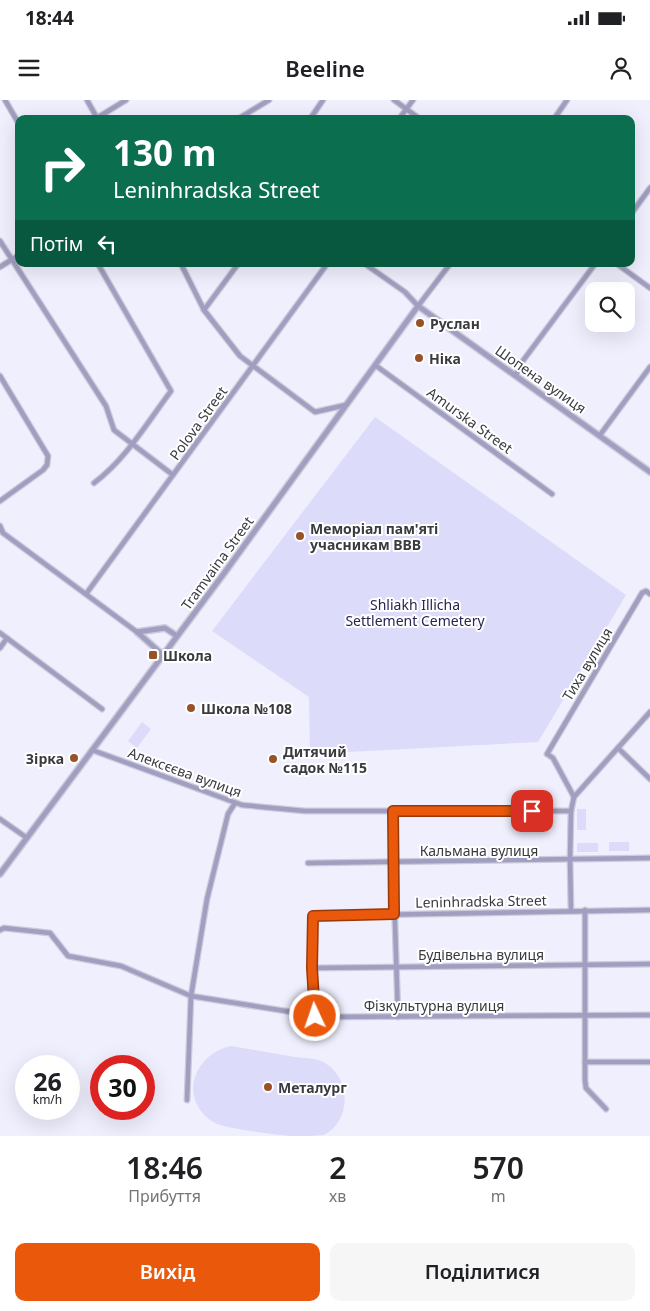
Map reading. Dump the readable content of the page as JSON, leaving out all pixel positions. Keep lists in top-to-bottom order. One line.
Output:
{"streets":{"street":["Шопена вулиця","Amurska Street","Polova Street","Tramvaina Street","Тиха вулиця","Алексєєва вулиця","Кальмана вулиця","Leninhradska Street","Будівельна вулиця","Фiзкультурна вулиця"]},"crossings":[["Шопена вулиця","Tramvaina Street"],["Amurska Street","Tramvaina Street"],["Tramvaina Street","Алексєєва вулиця"],["Leninhradska Street","Будівельна вулиця"]],"parks":["Shliakh Illicha Settlement Cemetery"],"places":{"other":["Руслан","Ніка","Меморіал пам'яті учасникам ВВВ","Школа №108","Зірка","Дитячий садок №115","Металург"],"transit":["Школа"]},"page":{"status":"18:44","header":"Beeline","turn":["130 m","Leninhradska Street"],"then":"Потім","speed":"26 km/h","limit":"30","eta":["18:46","Прибуття","2","хв","570","m"],"buttons":["Вихід","Поділитися"]}}
